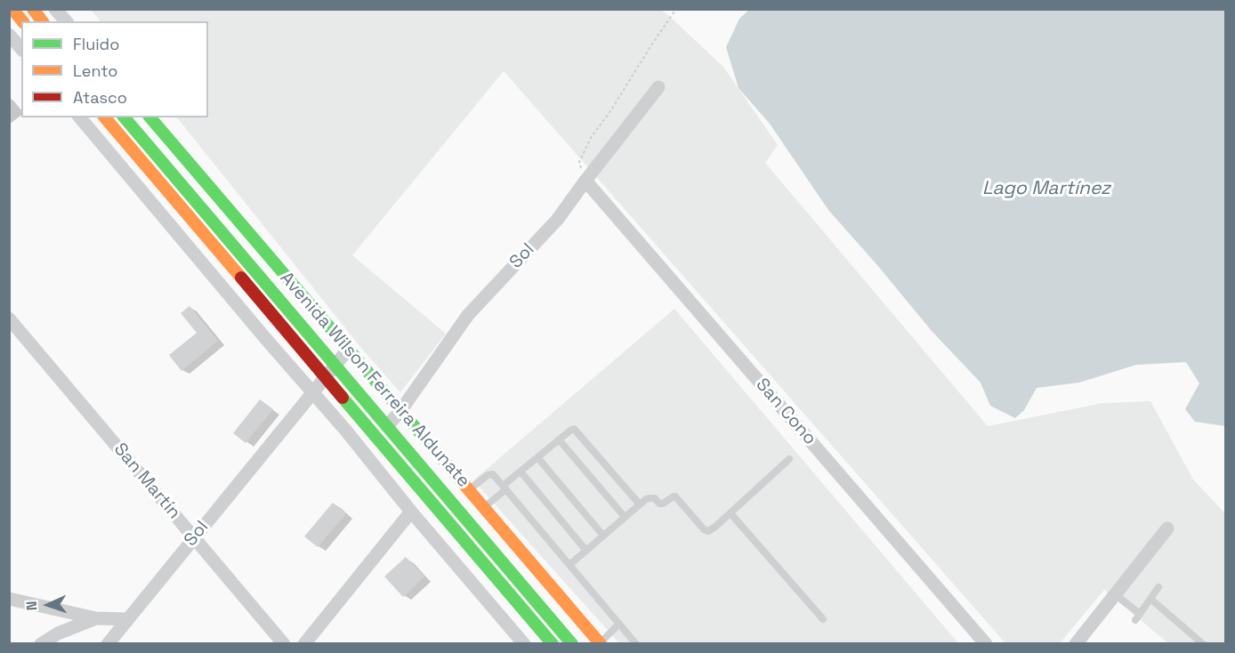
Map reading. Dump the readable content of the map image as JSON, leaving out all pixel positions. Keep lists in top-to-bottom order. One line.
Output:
{"streets":{"main road":["Avenida Wilson Ferreira Aldunate"],"street":["Sol","San Cono","San Martín"]},"crossings":[["Sol","Avenida Wilson Ferreira Aldunate"],["Sol","San Cono"],["Sol","San Martín"]],"water":["Lago Martínez"],"legend":["Fluido","Lento","Atasco"],"north":"left"}
